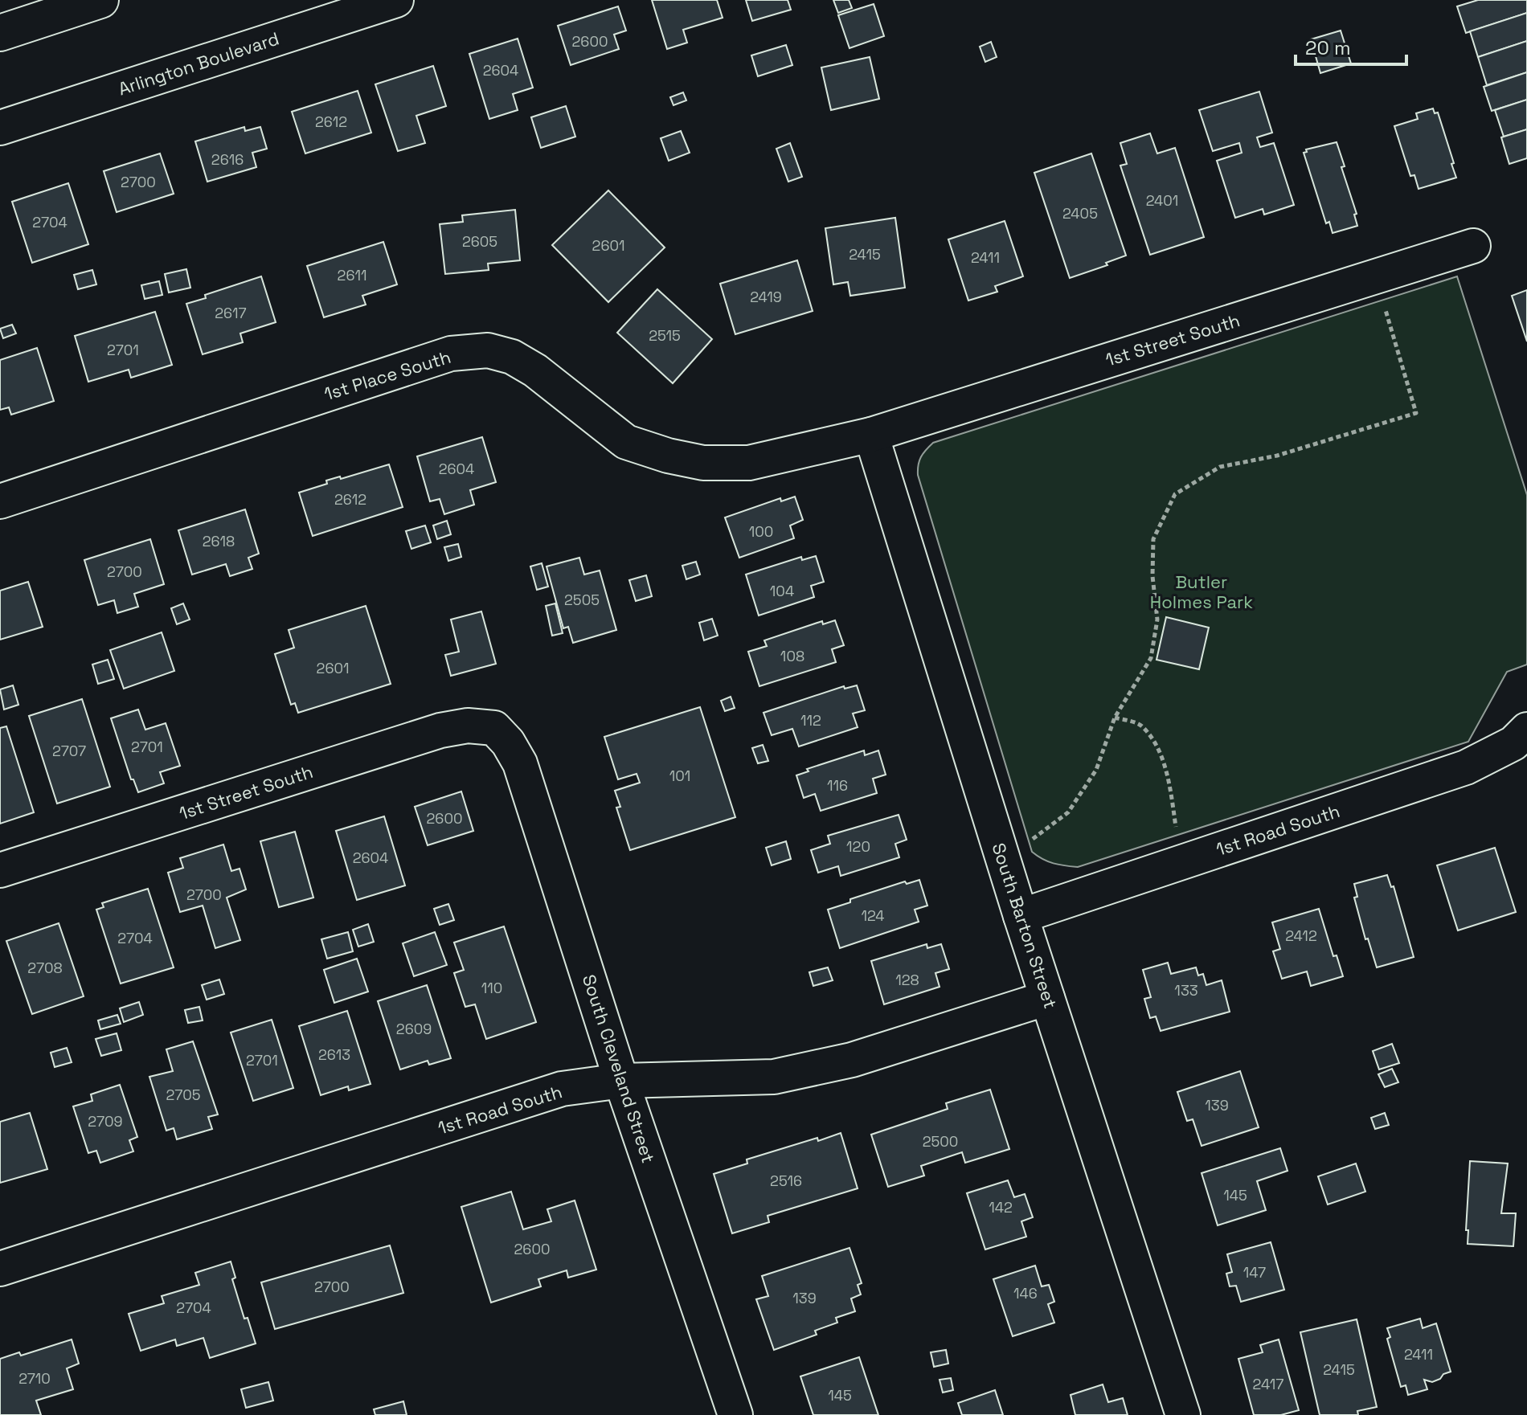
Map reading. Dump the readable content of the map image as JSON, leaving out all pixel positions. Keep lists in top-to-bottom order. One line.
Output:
{"streets":{"street":["Arlington Boulevard","1st Street South","1st Place South","1st Road South","South Barton Street","South Cleveland Street"]},"crossings":[["1st Street South","1st Place South"],["1st Street South","South Barton Street"],["1st Street South","South Cleveland Street"],["1st Place South","South Barton Street"],["1st Road South","South Barton Street"],["1st Road South","South Cleveland Street"]],"parks":["Butler Holmes Park"],"house_numbers":["2600","2604","2612","2616","2700","2401","2405","2704","2605","2601","2415","2411","2611","2419","2617","2515","2701","2604","2612","100","2618","2700","104","2505","108","2601","112","2701","2707","101","116","2600","120","2604","2700","124","2412","2704","2708","128","110","133","2609","2613","2701","2705","139","2709","2500","2516","145","142","2600","147","2700","146","139","2704","2411","2415","2710","2417","145"],"scale_bar":"20 m"}
